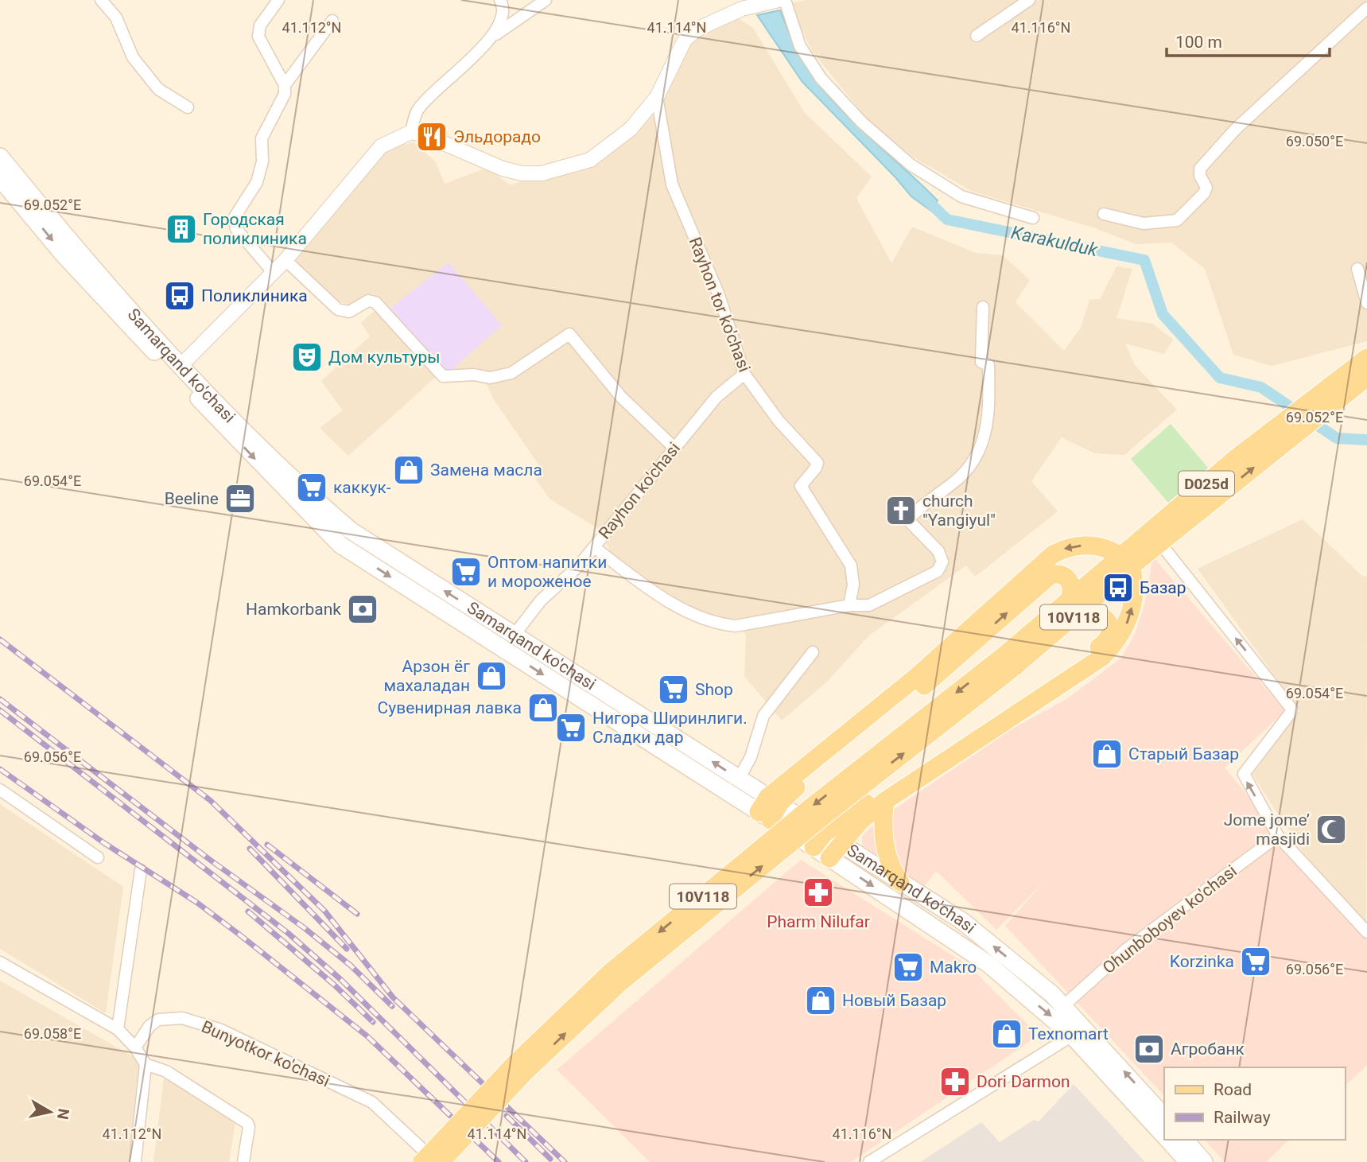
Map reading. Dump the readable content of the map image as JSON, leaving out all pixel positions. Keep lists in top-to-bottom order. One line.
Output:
{"streets":{"main road":["Samarqand ko'chasi","D025d","10V118"],"street":["Rayhon tor ko'chasi","Rayhon ko'chasi","Ohunboboyev ko'chasi","Bunyotkor ko'chasi"]},"crossings":[["Rayhon tor ko'chasi","Rayhon ko'chasi"],["Samarqand ko'chasi","Rayhon ko'chasi"],["Samarqand ko'chasi","Ohunboboyev ko'chasi"],["D025d","10V118"]],"water":["Karakulduk"],"places":{"restaurant":["Эльдорадо"],"building":["Городская поликлиника"],"bus stop":["Поликлиника","Базар"],"theatre":["Дом культуры"],"shop":["Замена масла","Арзон ёг махаладан","Сувенирная лавка","Cтарый Базар","Новый Базар","Texnomart"],"supermarket":["каккук-","Оптом напитки и мороженое","Shop","Нигора Ширинлиги. Сладки дар","Korzinka","Makro"],"office":["Beeline"],"church":["church \"Yangiyul\""],"bank":["Hamkorbank","Агробанк"],"mosque":["Jome jome’ masjidi"],"pharmacy":["Pharm Nilufar","Dori Darmon"]},"legend":["Road","Railway"],"scale_bar":"100 m","north":"right","coordinates":["41.112°N","41.114°N","41.116°N","69.050°E","69.052°E","69.054°E","69.056°E","69.058°E"]}
